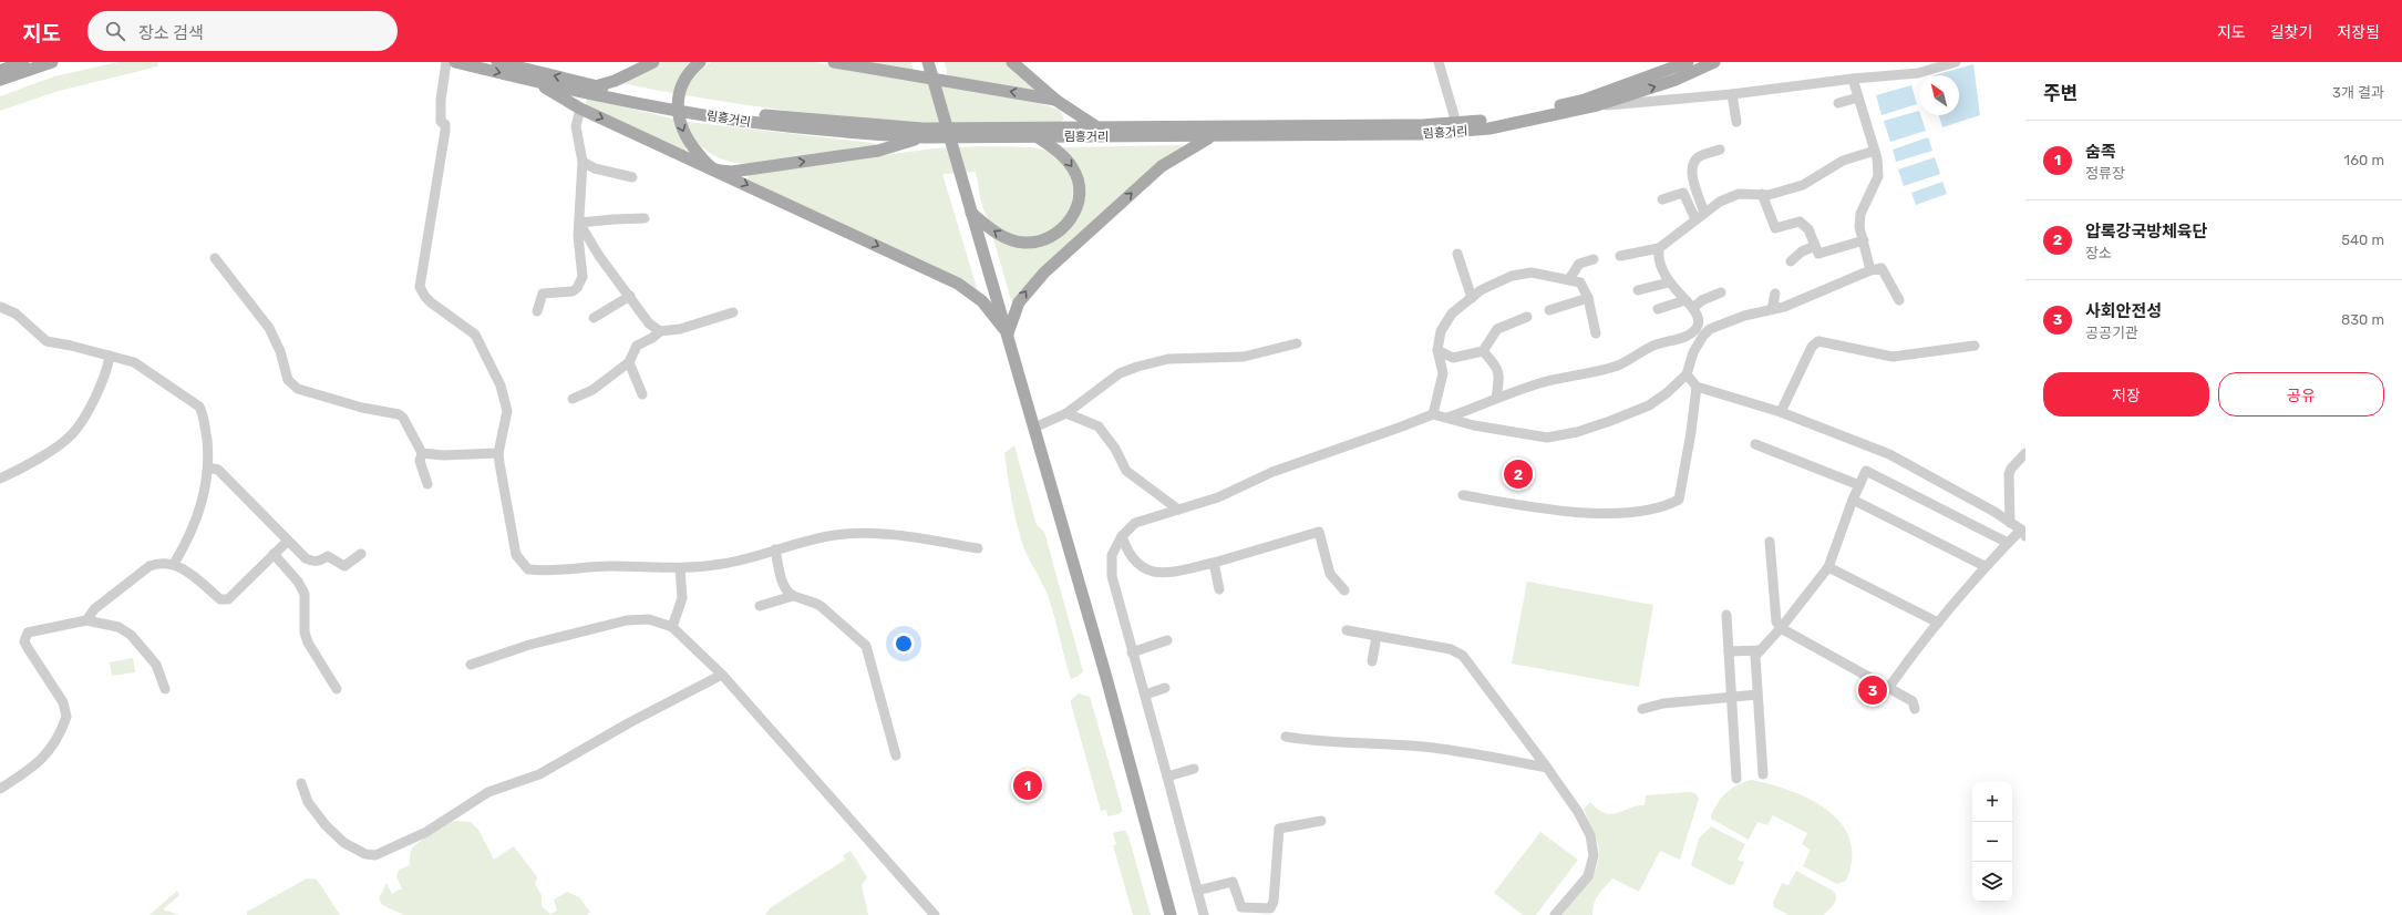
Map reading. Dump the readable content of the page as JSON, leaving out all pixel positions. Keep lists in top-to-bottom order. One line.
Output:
{"streets":{"main road":["림흥거리"]},"north":"top left","page":{"header":"지도","search":"장소 검색","nav":["지도","길찾기","저장됨"],"heading":["주변","3개 결과"],"list":[{"mark":"1","name":"숨족","note":"정류장","value":"160 m"},{"mark":"2","name":"압록강국방체육단","note":"장소","value":"540 m"},{"mark":"3","name":"사회안전성","note":"공공기관","value":"830 m"}],"buttons":["저장","공유"],"pins":["2","3","1"],"map_buttons":["+","−"]}}
